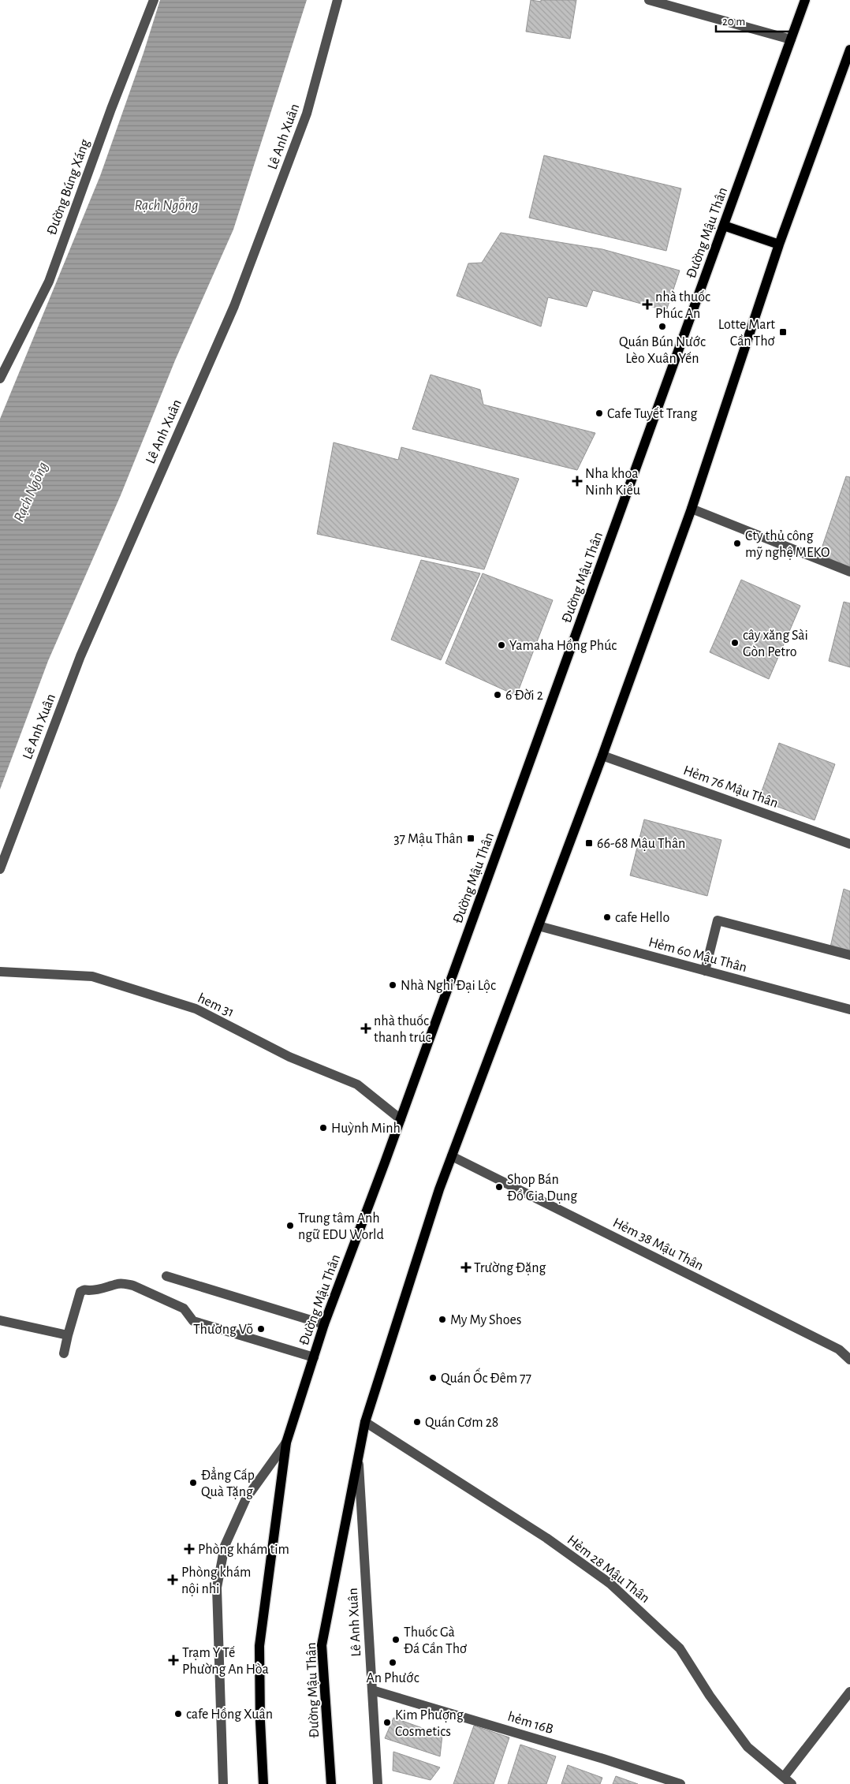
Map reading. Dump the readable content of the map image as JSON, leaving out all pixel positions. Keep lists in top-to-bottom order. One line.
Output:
{"streets":{"main road":["Đường Mậu Thân"],"street":["Lê Anh Xuân","Đường Búng Xáng","Hẻm 76 Mậu Thân","Hẻm 60 Mậu Thân","hem 31","Hẻm 38 Mậu Thân","Hẻm 28 Mậu Thân","hẻm 16B"]},"crossings":[["Lê Anh Xuân","Đường Mậu Thân"],["Lê Anh Xuân","hẻm 16B"],["Đường Mậu Thân","Hẻm 76 Mậu Thân"],["Đường Mậu Thân","Hẻm 60 Mậu Thân"],["Đường Mậu Thân","hem 31"],["Đường Mậu Thân","Hẻm 38 Mậu Thân"],["Đường Mậu Thân","Hẻm 28 Mậu Thân"]],"water":["Rạch Ngỗng"],"places":{"health":["nhà thuốc Phúc An","Nha khoa Ninh Kiều","nhà thuốc thanh trúc","Trường Đặng","Phòng khám tim","Phòng khám nội nhi","Trạm Y Tế Phường An Hòa"],"other":["Quán Bún Nước Lèo Xuân Yến","Cafe Tuyết Trang","Cty thủ công mỹ nghệ MEKO","cây xăng Sài Gòn Petro","Yamaha Hồng Phúc","6 Đời 2","cafe Hello","Nhà Nghỉ Đại Lộc","Huỳnh Minh","Shop Bán Đồ Gia Dụng","Trung tâm Anh ngữ EDU World","My My Shoes","Thương Võ","Quán Ốc Đêm 77","Quán Cơm 28","Đẳng Cấp Quà Tặng","Thuốc Gà Đá Cần Thơ","An Phước","cafe Hồng Xuân","Kim Phượng Cosmetics"],"transit":["Lotte Mart Cần Thơ","37 Mậu Thân","66-68 Mậu Thân"]},"scale_bar":"20 m"}
